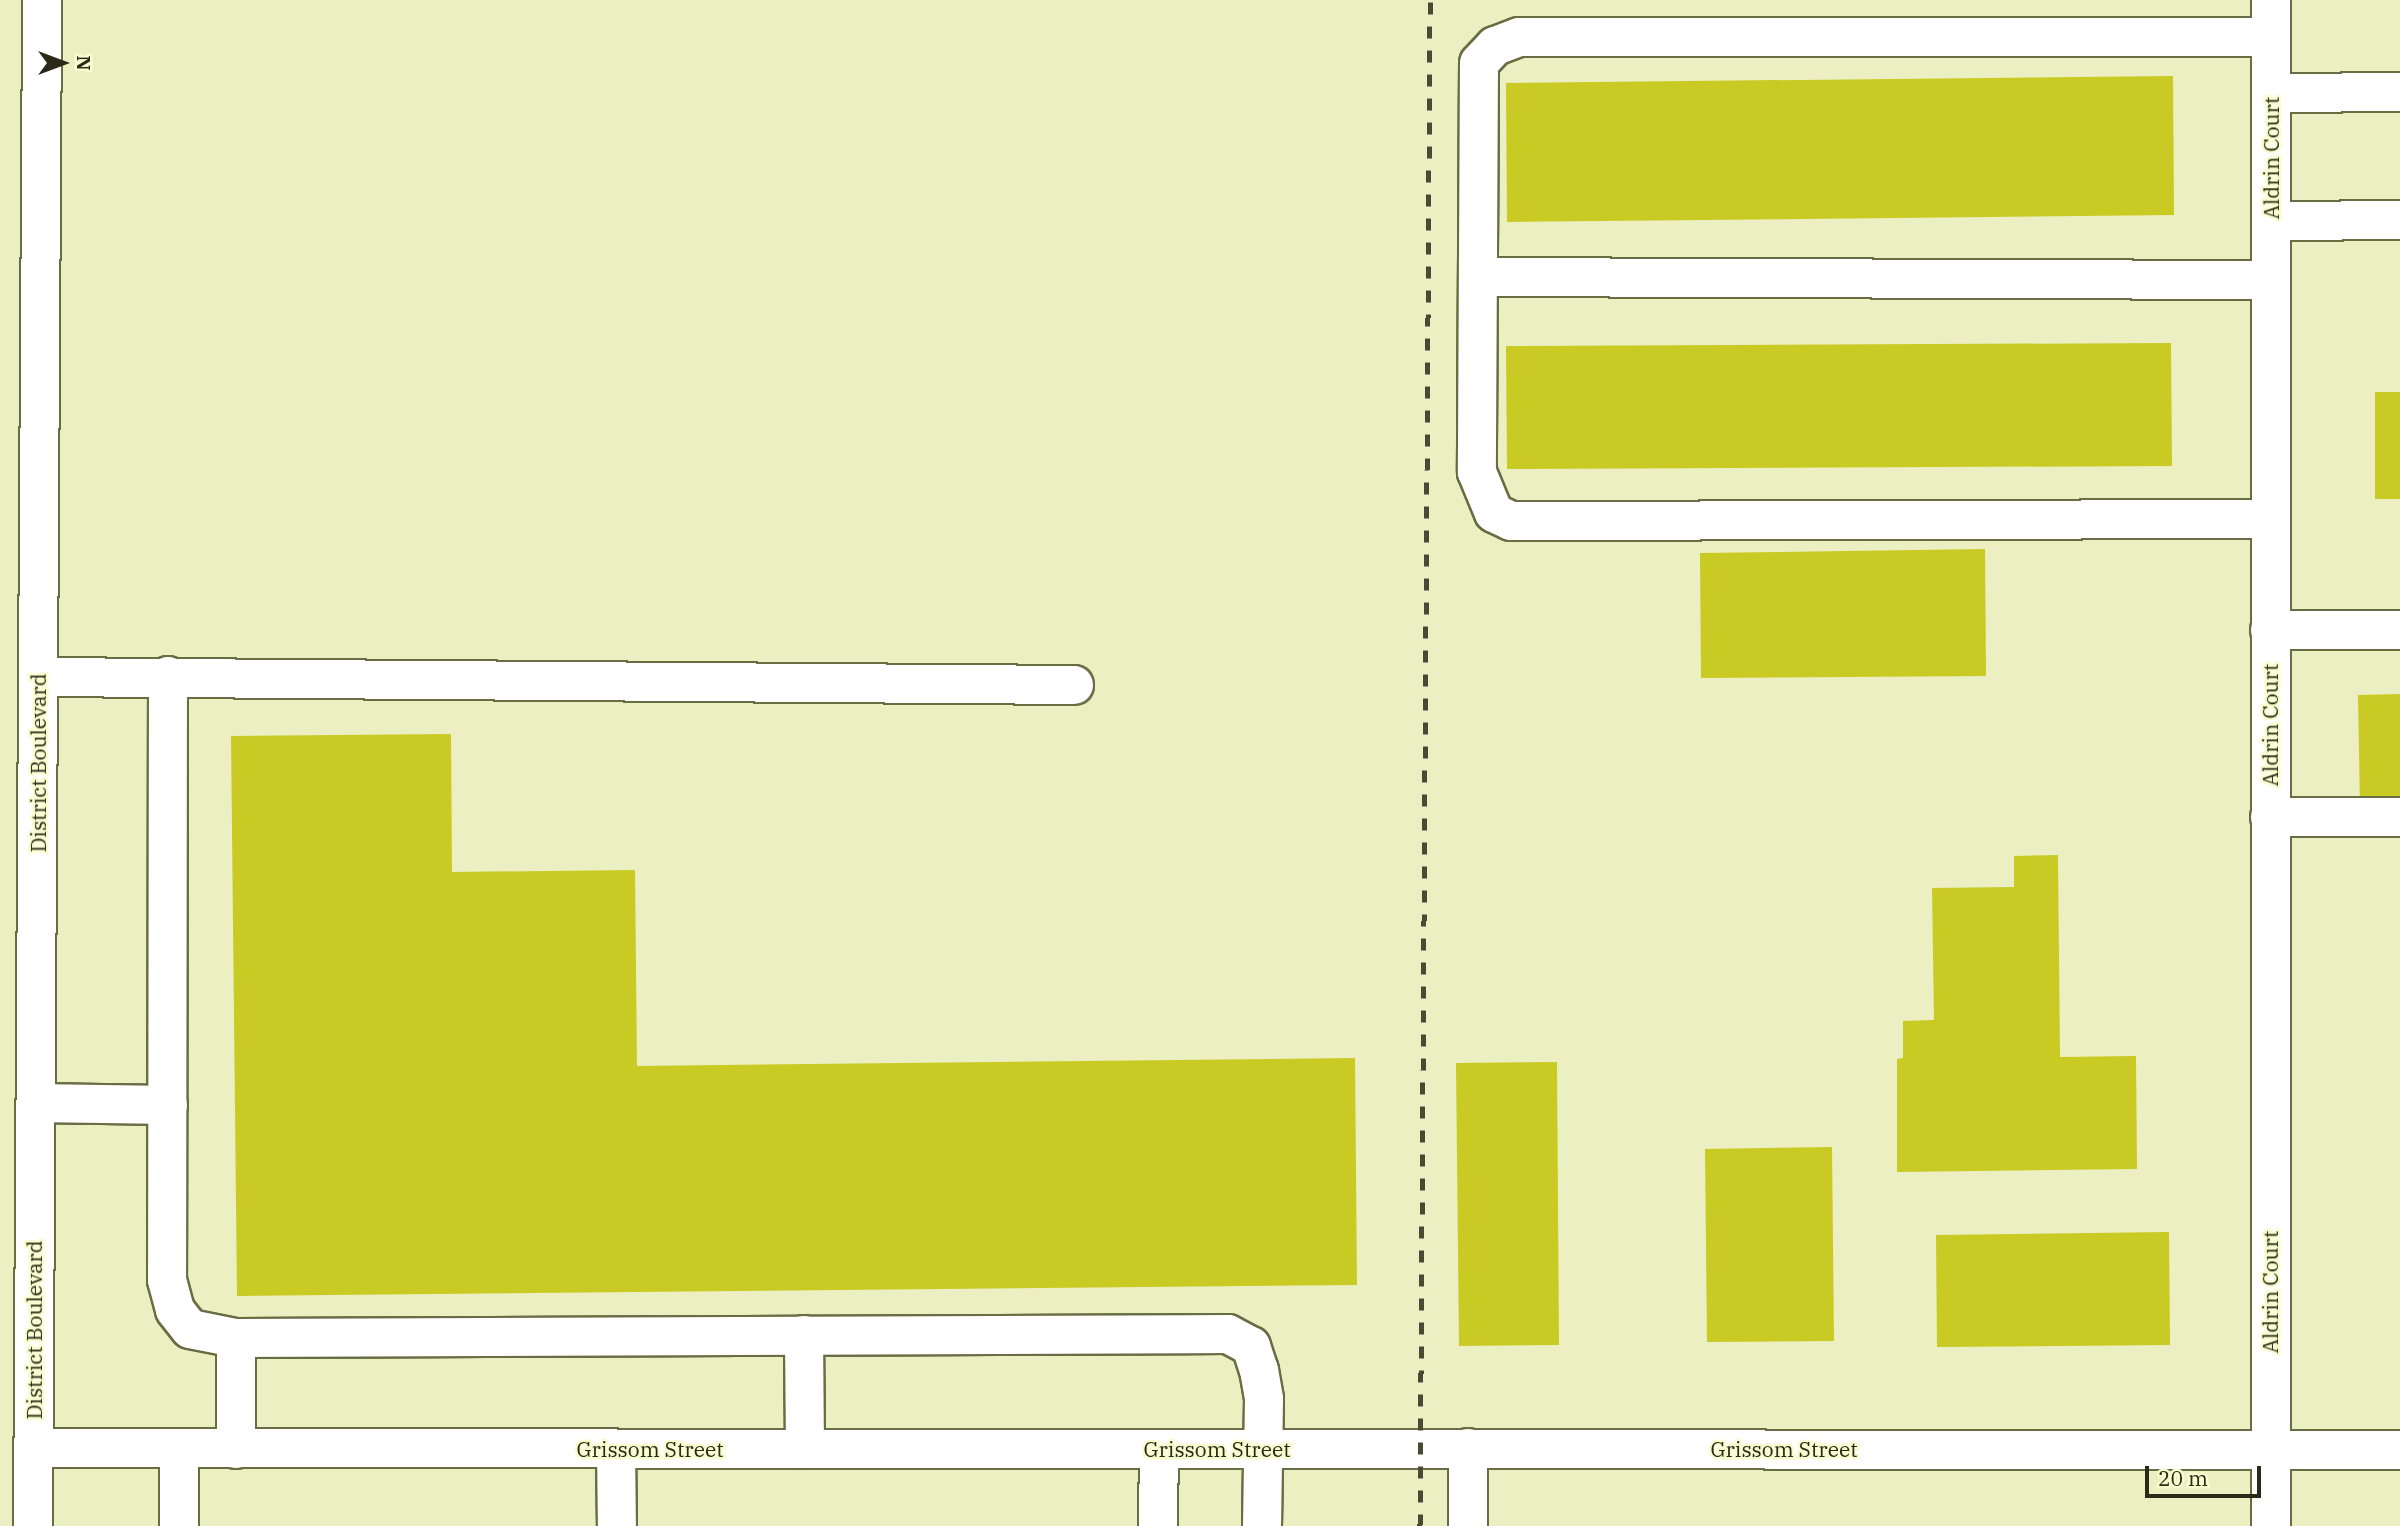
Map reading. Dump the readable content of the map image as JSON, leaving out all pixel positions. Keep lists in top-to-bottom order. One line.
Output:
{"streets":{"street":["Aldrin Court","District Boulevard","Grissom Street"]},"crossings":[["Aldrin Court","Grissom Street"],["District Boulevard","Grissom Street"]],"scale_bar":"20 m","north":"right"}
